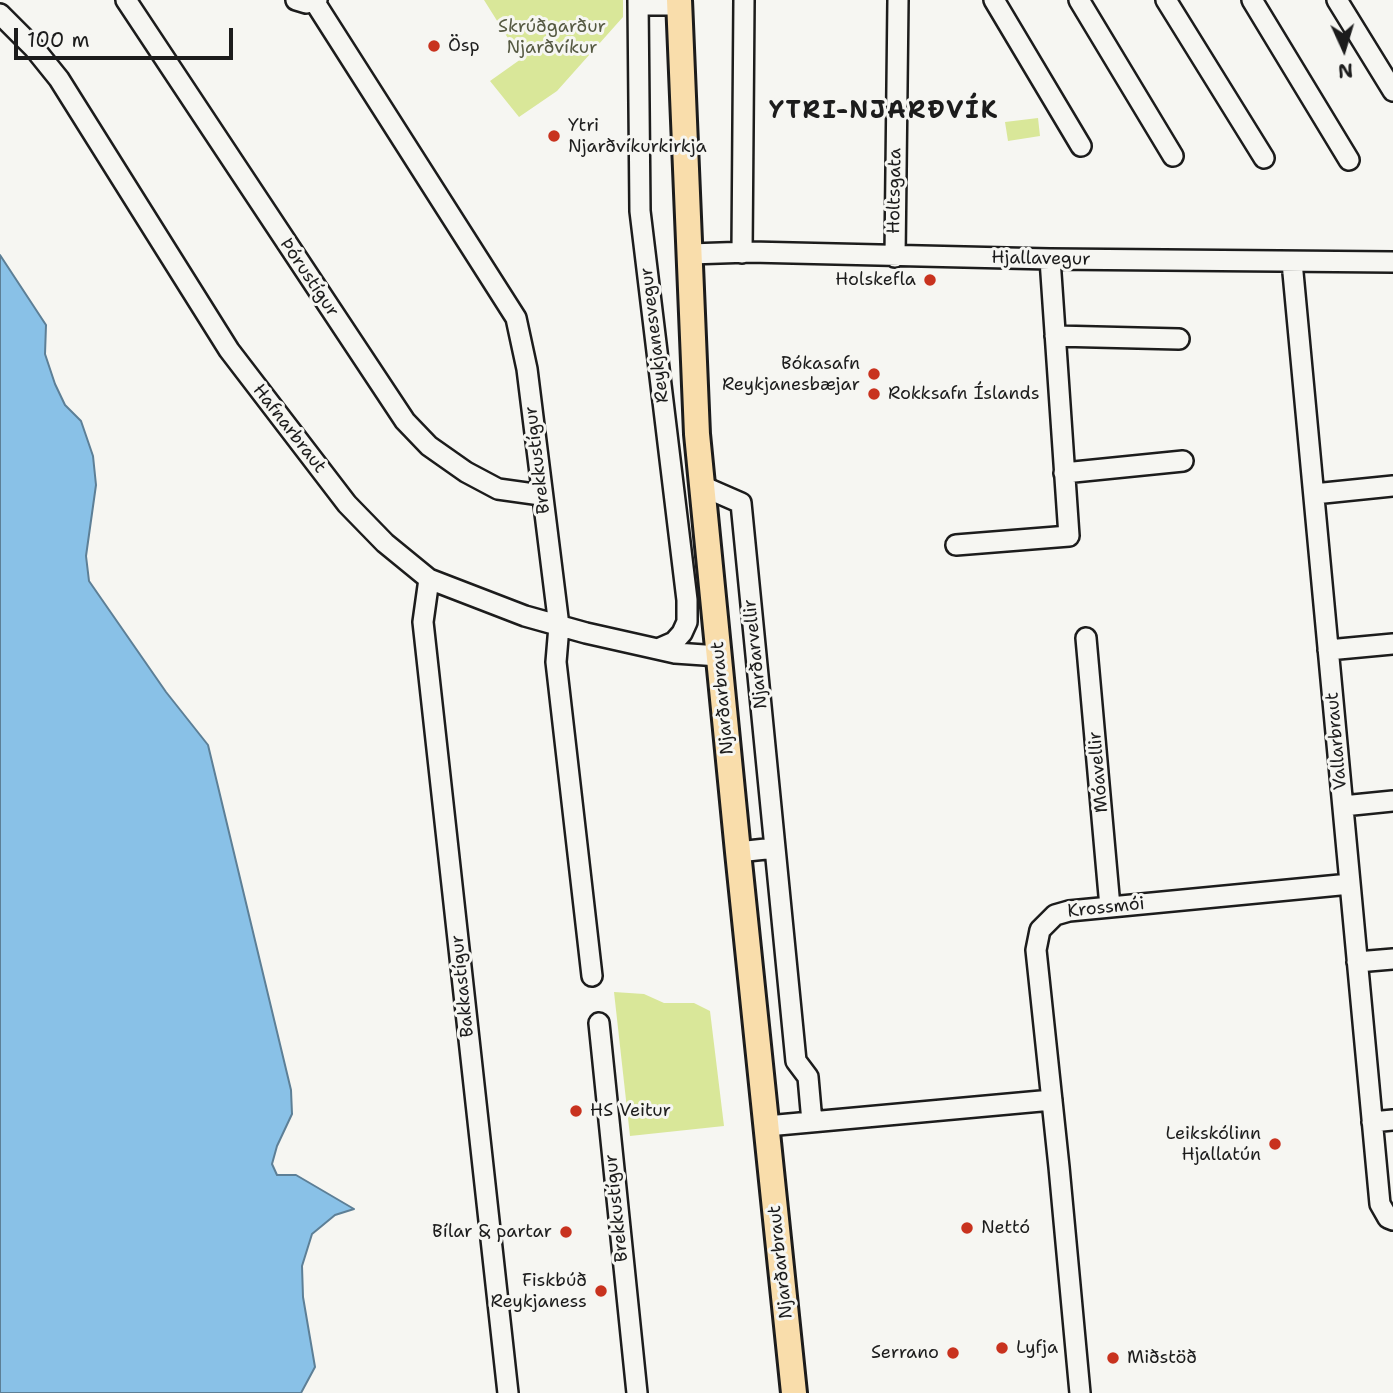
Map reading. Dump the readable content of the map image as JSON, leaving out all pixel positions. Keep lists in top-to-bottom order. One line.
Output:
{"streets":{"main road":["Njarðarbraut"],"street":["Holtsgata","Hjallavegur","Þórustígur","Reykjanesvegur","Hafnarbraut","Brekkustígur","Njarðarvellir","Vallarbraut","Móavellir","Krossmói","Bakkastígur"]},"crossings":[["Holtsgata","Hjallavegur"],["Hjallavegur","Njarðarbraut"],["Hjallavegur","Vallarbraut"],["Þórustígur","Brekkustígur"],["Reykjanesvegur","Hafnarbraut"],["Reykjanesvegur","Njarðarbraut"],["Hafnarbraut","Brekkustígur"],["Hafnarbraut","Njarðarbraut"],["Hafnarbraut","Bakkastígur"],["Njarðarvellir","Njarðarbraut"],["Vallarbraut","Krossmói"],["Móavellir","Krossmói"]],"districts":["YTRI-NJARÐVÍK"],"parks":["Skrúðgarður Njarðvíkur"],"places":["Ösp","Ytri Njarðvíkurkirkja","Holskefla","Bókasafn Reykjanesbæjar","Rokksafn Íslands","HS Veitur","Leikskólinn Hjallatún","Nettó","Bílar & partar","Fiskbúð Reykjaness","Lyfja","Serrano","Miðstöð"],"scale_bar":"100 m","north":"bottom"}
